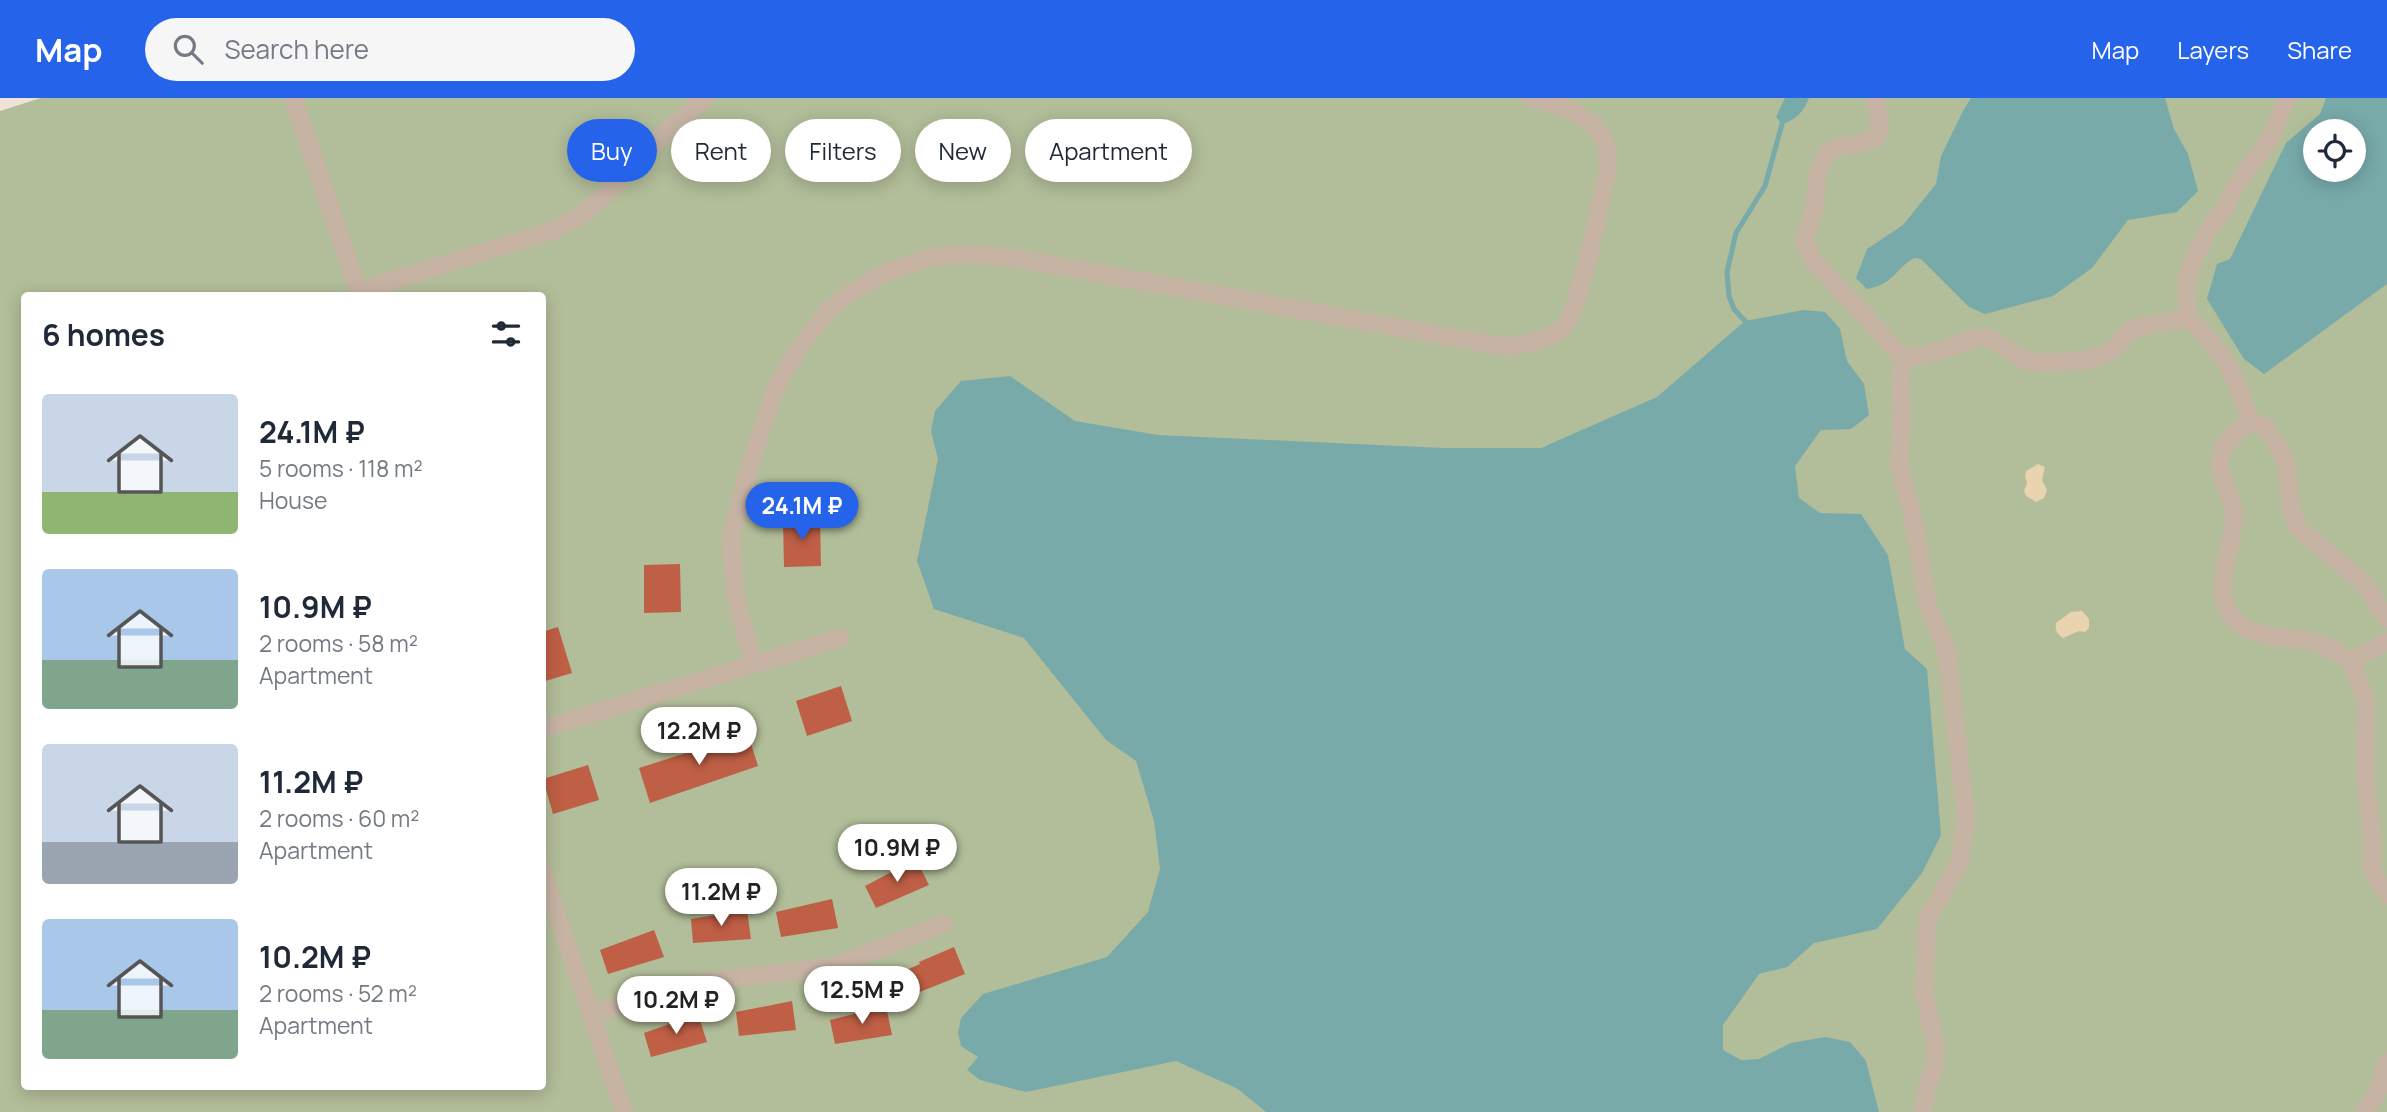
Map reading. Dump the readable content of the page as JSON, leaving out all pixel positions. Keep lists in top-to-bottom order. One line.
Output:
{"page":{"header":"Map","search":"Search here","nav":["Map","Layers","Share"],"chip":["Buy","Rent","Filters","New","Apartment"],"heading":"6 homes","list":[{"name":"24.1M ₽","note":"5 rooms · 118 m² · House"},{"name":"10.9M ₽","note":"2 rooms · 58 m² · Apartment"},{"name":"11.2M ₽","note":"2 rooms · 60 m² · Apartment"},{"name":"10.2M ₽","note":"2 rooms · 52 m² · Apartment"}],"price":["24.1M ₽","12.2M ₽","10.9M ₽","11.2M ₽","12.5M ₽","10.2M ₽"]}}
